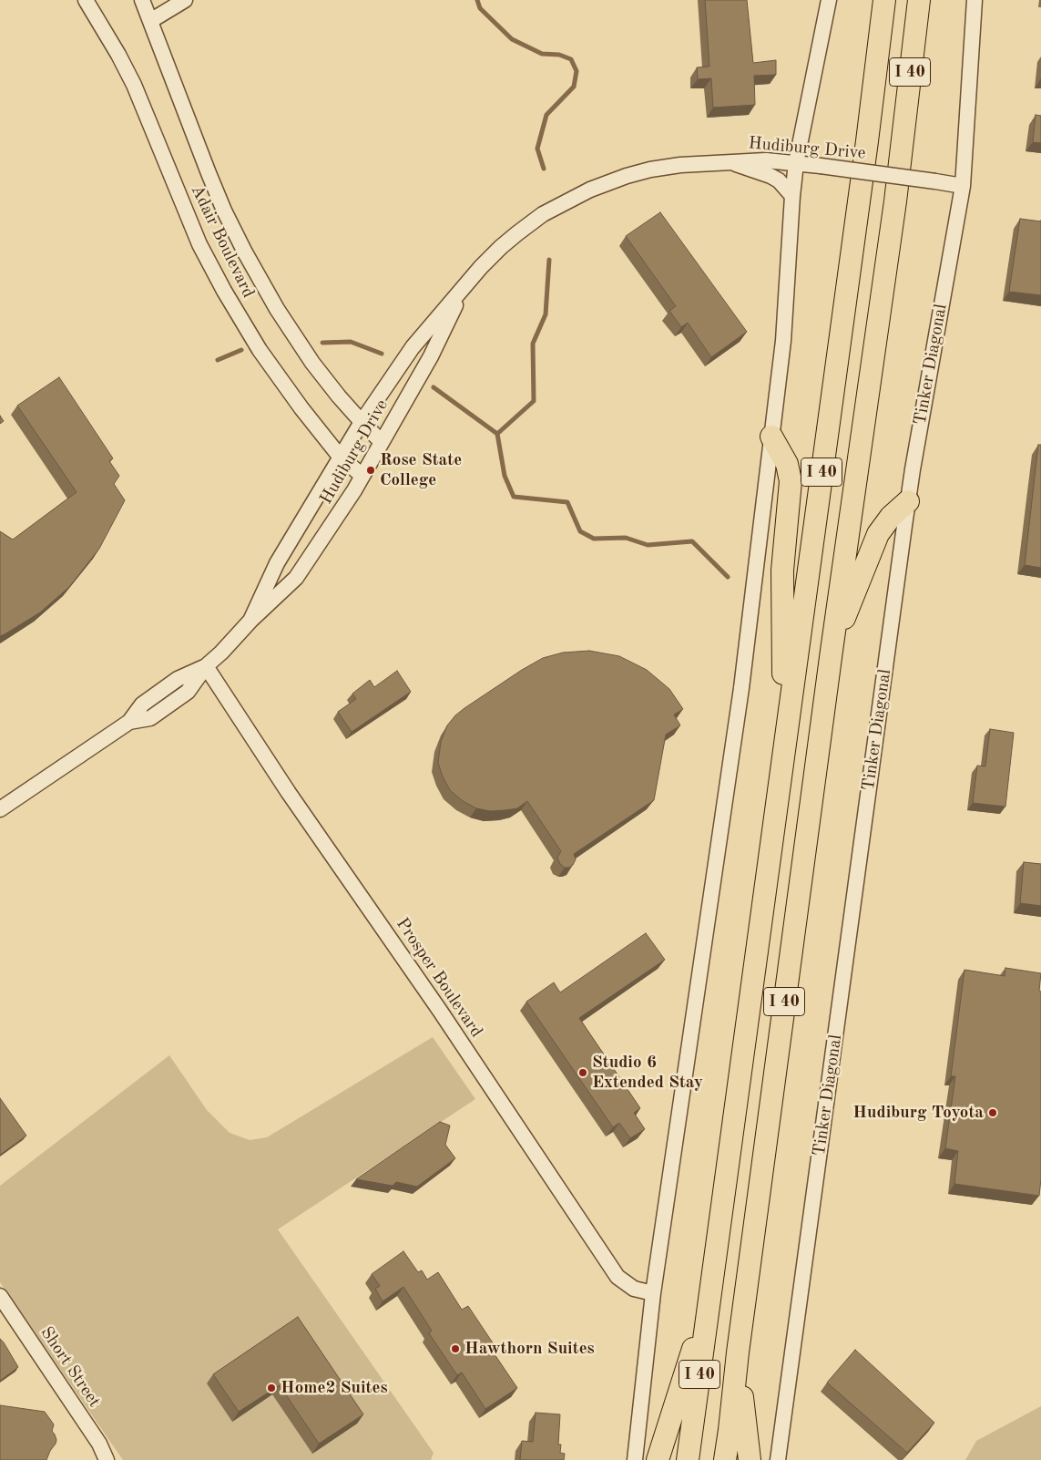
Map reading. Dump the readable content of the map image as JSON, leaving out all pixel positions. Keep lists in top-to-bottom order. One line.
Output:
{"streets":{"highway":["I 40"],"street":["Hudiburg Drive","Adair Boulevard","Tinker Diagonal","Prosper Boulevard","Short Street"]},"crossings":[["Hudiburg Drive","Adair Boulevard"],["Hudiburg Drive","Tinker Diagonal"],["Hudiburg Drive","Prosper Boulevard"]],"places":["Rose State College","Studio 6 Extended Stay","Hudiburg Toyota","Hawthorn Suites","Home2 Suites"]}
